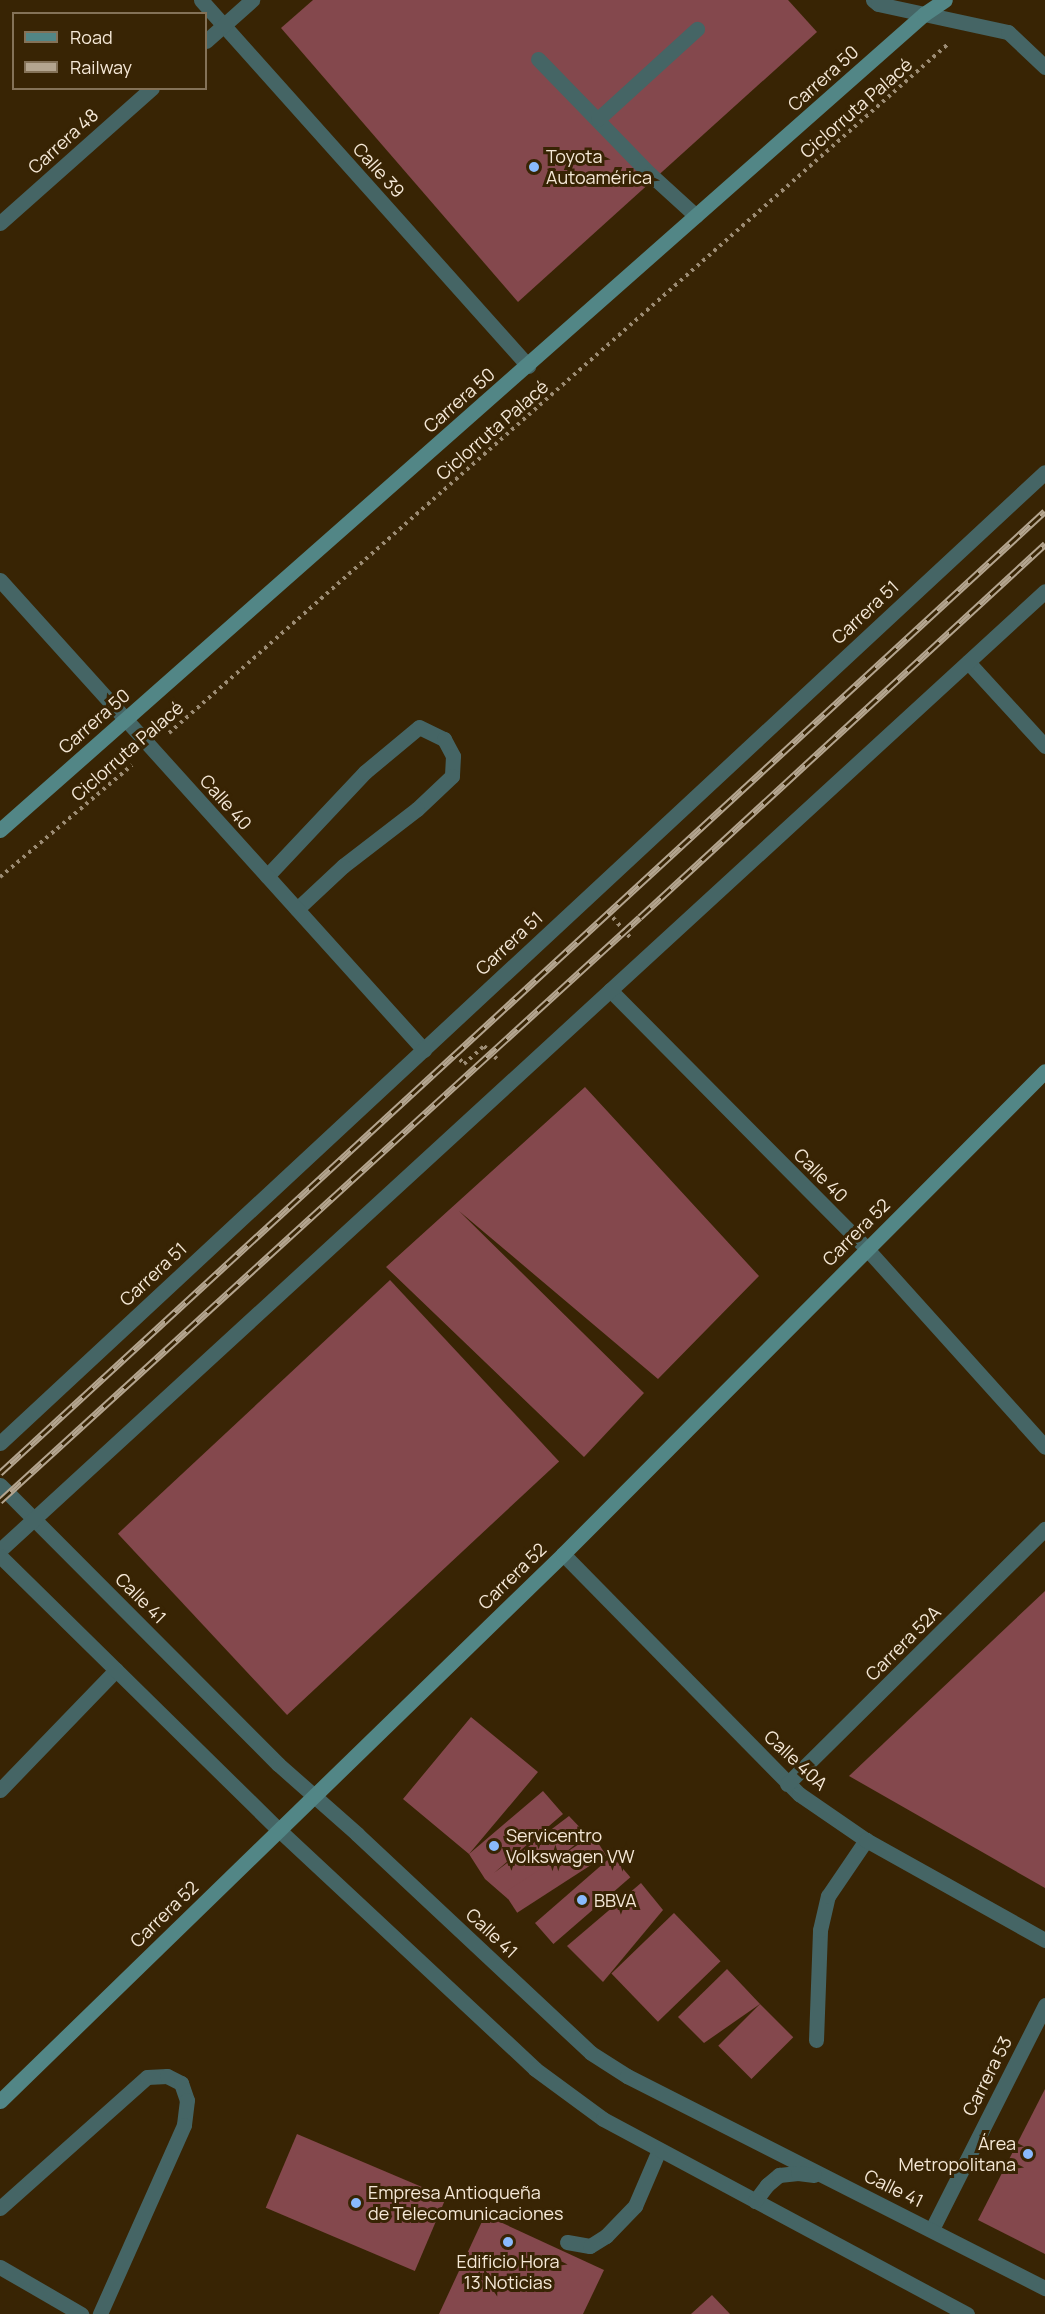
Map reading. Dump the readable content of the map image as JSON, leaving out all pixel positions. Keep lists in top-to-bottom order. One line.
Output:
{"streets":{"main road":["Carrera 50","Carrera 52"],"street":["Carrera 48","Calle 39","Carrera 51","Calle 40","Calle 41","Carrera 52A","Calle 40A","Carrera 53"],"path":["Ciclorruta Palacé"]},"crossings":[["Carrera 50","Calle 39"],["Carrera 50","Calle 40"],["Ciclorruta Palacé","Calle 40"],["Carrera 51","Calle 40"],["Calle 40","Carrera 52"],["Carrera 52","Calle 41"],["Carrera 52","Calle 40A"],["Calle 41","Carrera 53"],["Carrera 52A","Calle 40A"]],"places":["Toyota Autoamérica","Servicentro Volkswagen VW","BBVA","Área Metropolitana","Empresa Antioqueña de Telecomunicaciones","Edificio Hora 13 Noticias"],"legend":["Road","Railway"]}
